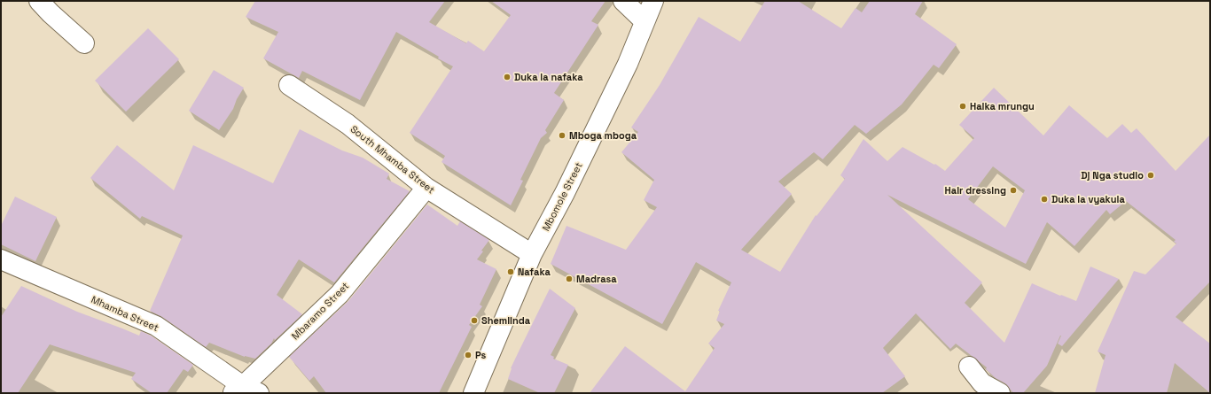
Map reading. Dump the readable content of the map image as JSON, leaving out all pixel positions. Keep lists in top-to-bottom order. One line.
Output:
{"streets":{"street":["South Mhamba Street","Mbomole Street","Mbaramo Street","Mhamba Street"]},"crossings":[["South Mhamba Street","Mbomole Street"],["South Mhamba Street","Mbaramo Street"],["Mbaramo Street","Mhamba Street"]],"places":["Duka la nafaka","Haika mrungu","Mboga mboga","Dj Nga studio","Hair dressing","Duka la vyakula","Nafaka","Madrasa","Shemlinda","Ps"]}
